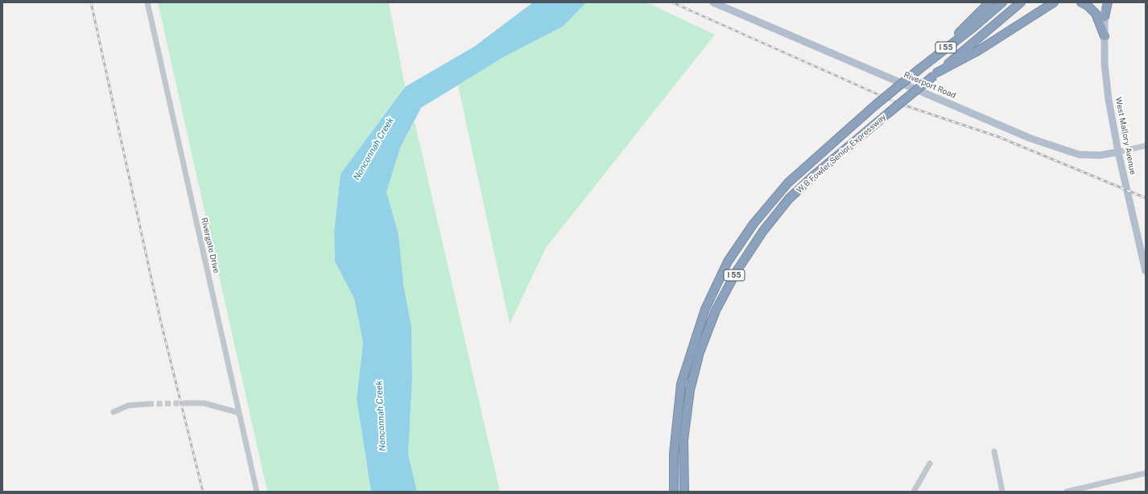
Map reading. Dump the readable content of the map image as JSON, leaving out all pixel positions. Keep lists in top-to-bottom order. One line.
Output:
{"streets":{"highway":["I 55","W B Fowler Senior Expressway"],"main road":["Riverport Road","West Mallory Avenue"],"street":["Rivergate Drive"]},"crossings":[["Riverport Road","West Mallory Avenue"]],"water":["Nonconnah Creek"]}
